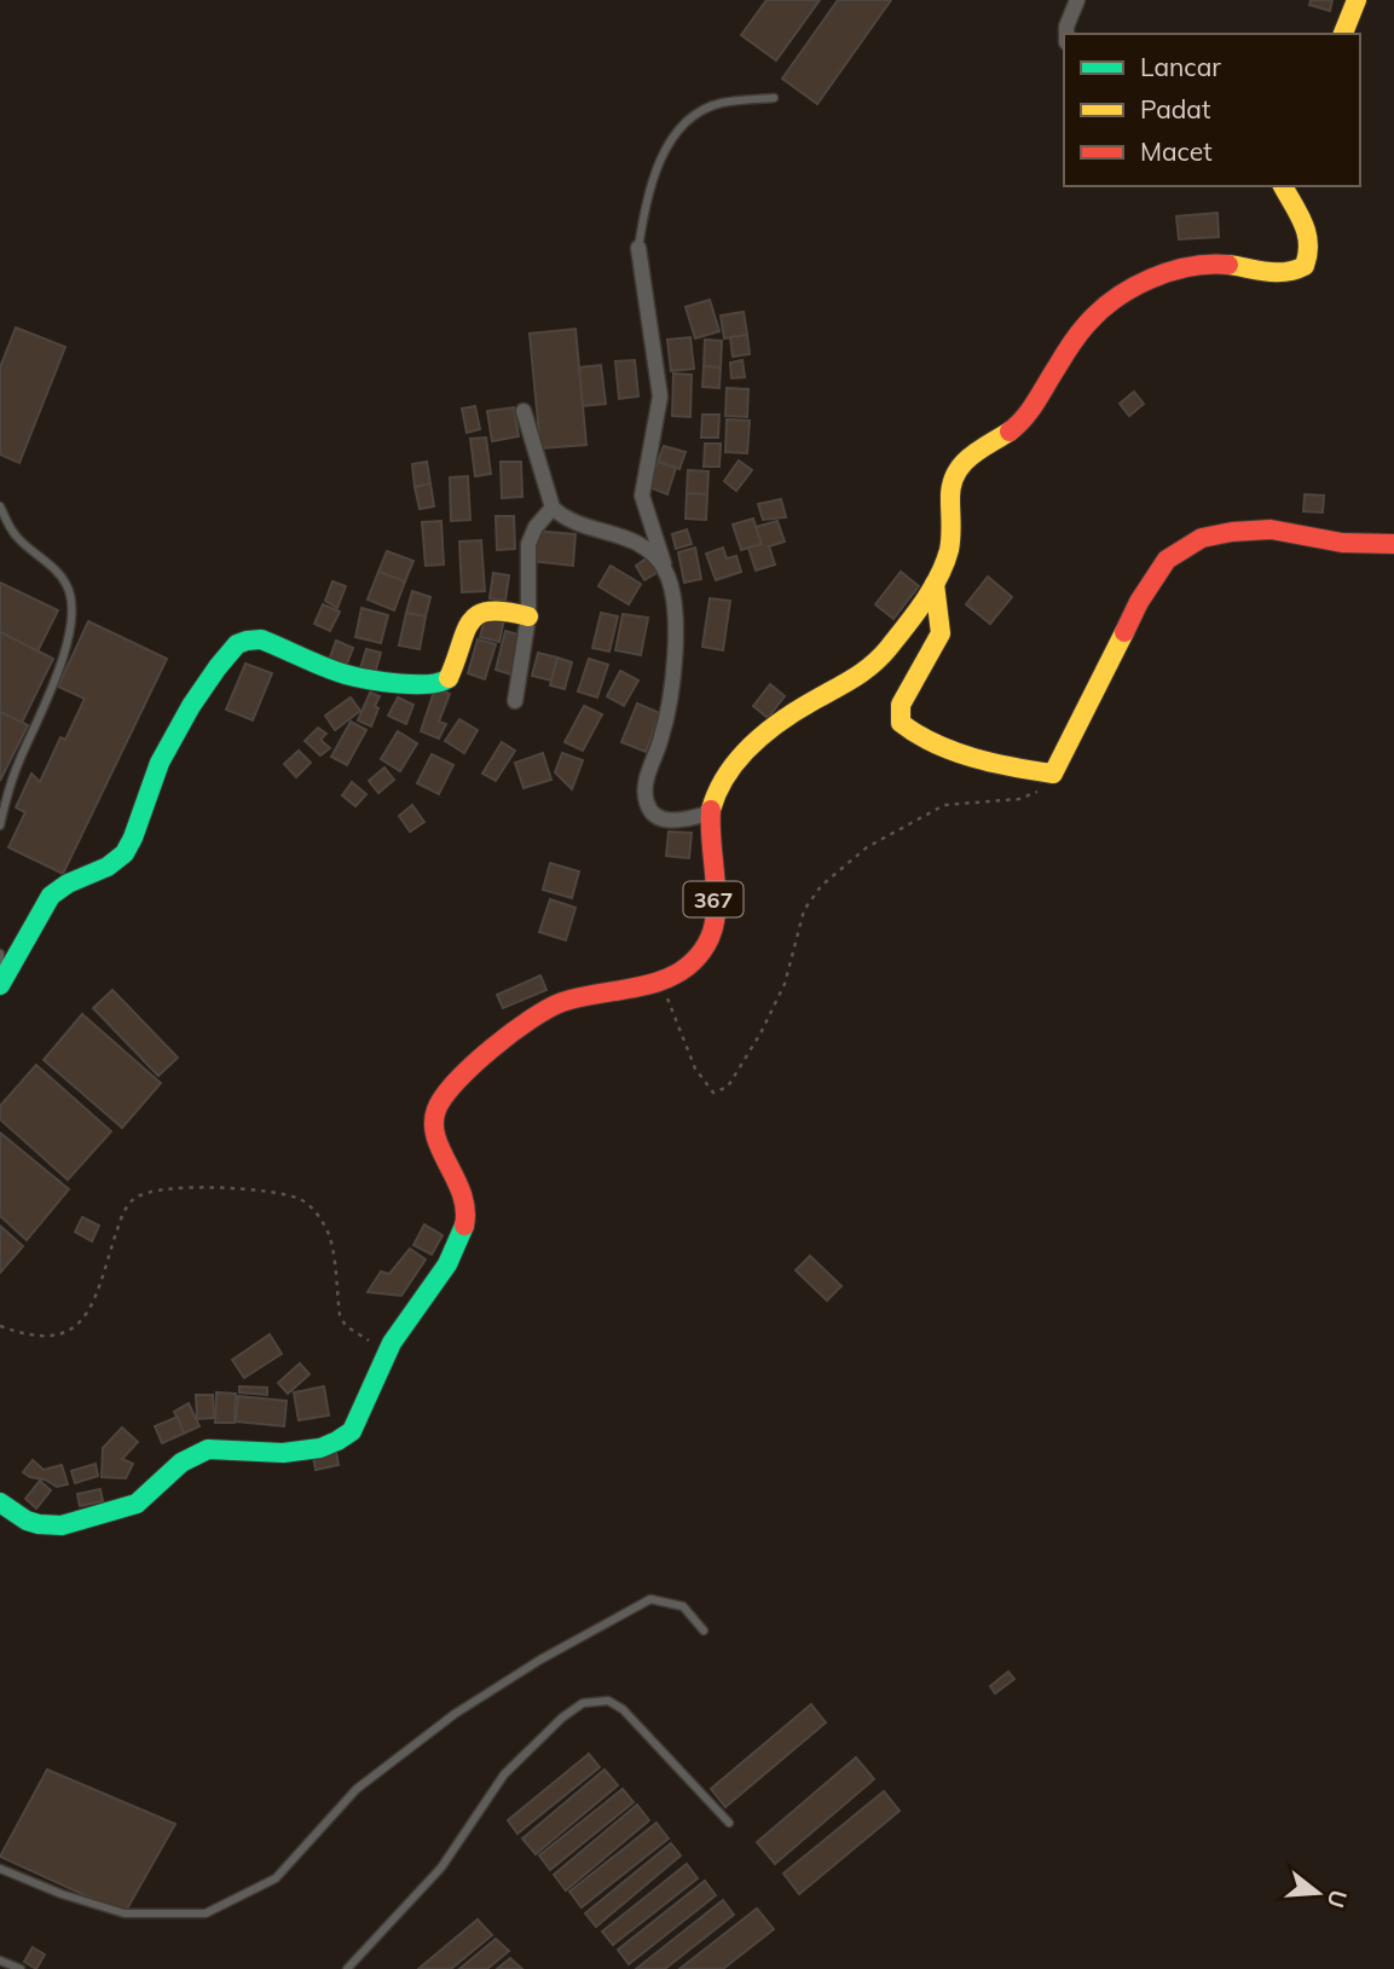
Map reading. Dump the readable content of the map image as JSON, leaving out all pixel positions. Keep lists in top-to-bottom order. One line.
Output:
{"streets":{"main road":["367"]},"legend":["Lancar","Padat","Macet"],"north":"right"}
